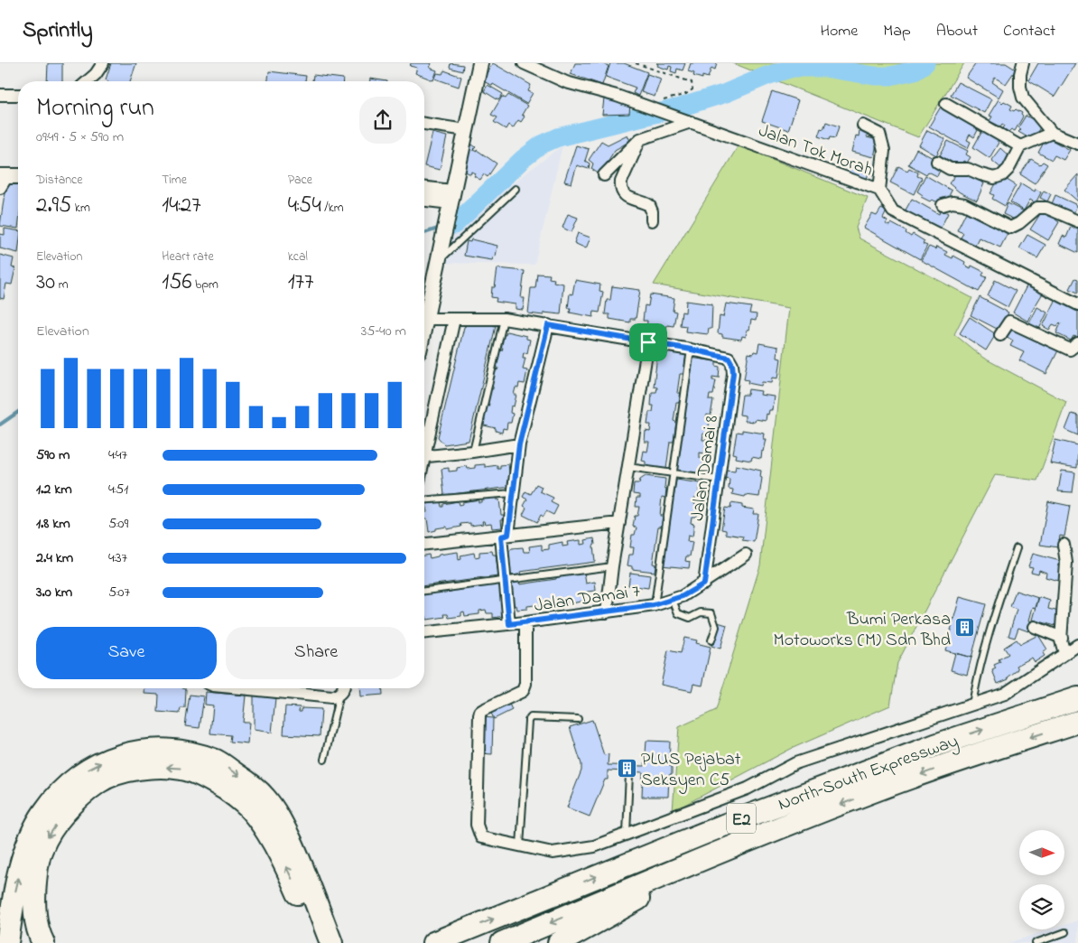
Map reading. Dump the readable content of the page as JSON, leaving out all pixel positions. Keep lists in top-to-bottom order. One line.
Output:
{"streets":{"highway":["North–South Expressway","E2"],"street":["Jalan Tok Morah","Jalan Damai 8","Jalan Damai 7"]},"crossings":[["Jalan Damai 8","Jalan Damai 7"]],"places":{"building":["Bumi Perkasa Motoworks (M) Sdn Bhd","PLUS Pejabat Seksyen C5"]},"north":"right","page":{"header":"Sprintly","nav":["Home","Map","About","Contact"],"heading":["Morning run","09:49 · 5 × 590 m"],"stats":[["Distance","2.95 km"],["Time","14:27"],["Pace","4:54 /km"],["Elevation","30 m"],["Heart rate","156 bpm"],["kcal","177"]],"chart":["Elevation","35–40 m"],"list":[{"name":"590 m","note":"4:47"},{"name":"1.2 km","note":"4:51"},{"name":"1.8 km","note":"5:09"},{"name":"2.4 km","note":"4:37"},{"name":"3.0 km","note":"5:07"}],"buttons":["Save","Share"]}}
